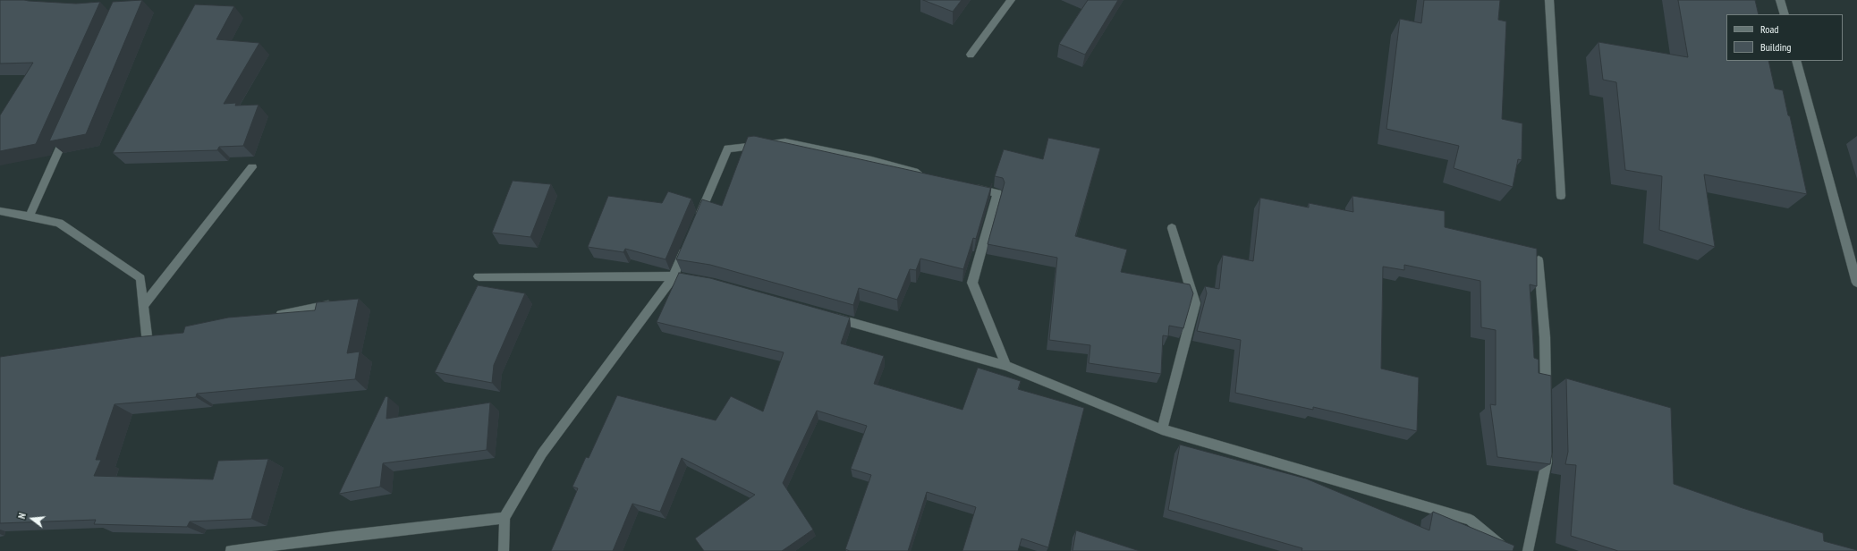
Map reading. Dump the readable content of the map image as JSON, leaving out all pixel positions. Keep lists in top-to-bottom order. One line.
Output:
{"legend":["Road","Building"],"north":"left"}
